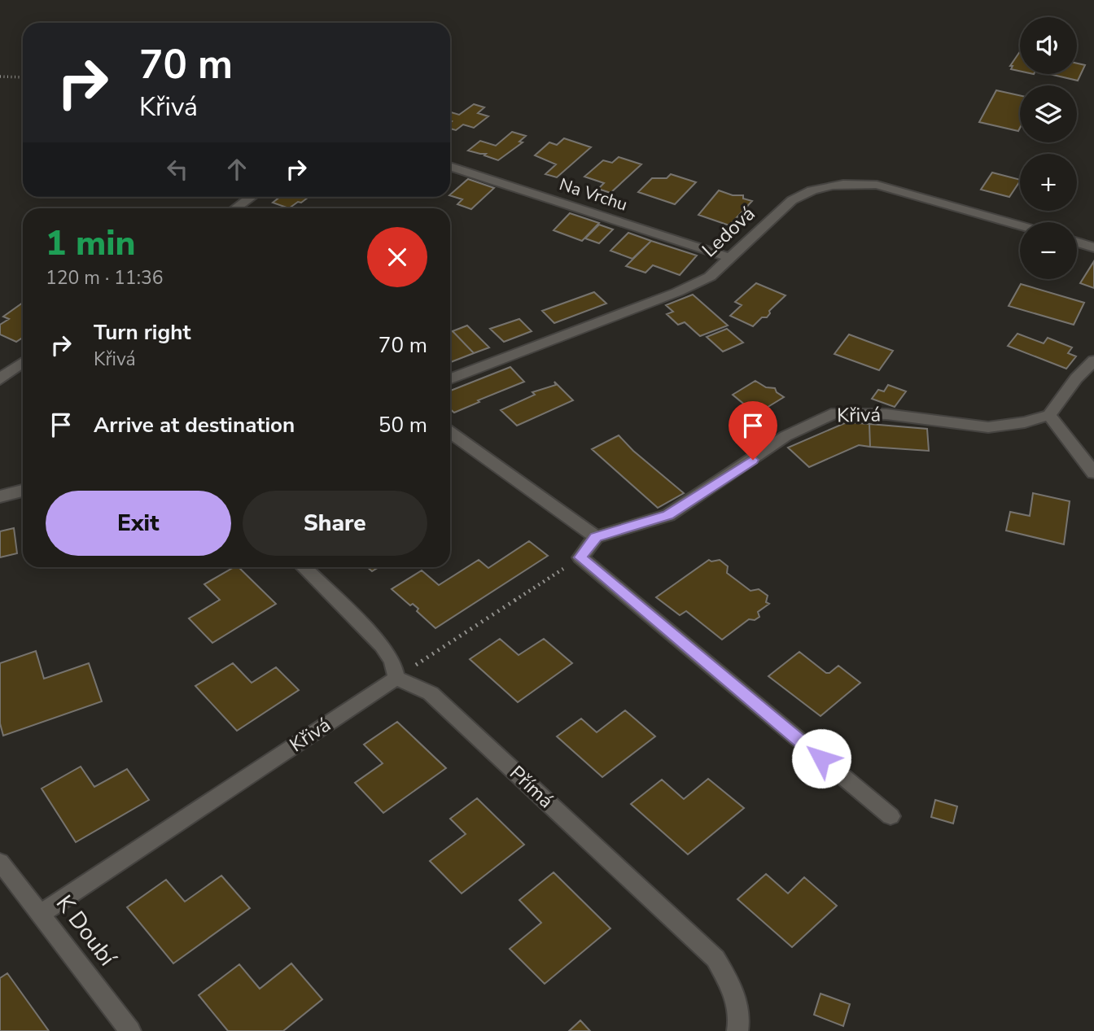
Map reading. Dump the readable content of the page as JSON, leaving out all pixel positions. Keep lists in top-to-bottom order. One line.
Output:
{"streets":{"street":["Na Vrchu","Ledová","Křivá","Přímá","K Doubí"]},"crossings":[["Na Vrchu","Ledová"],["Křivá","Přímá"],["Křivá","K Doubí"]],"page":{"map_buttons":["+","−"],"turn":["70 m","Křivá"],"heading":["1 min","120 m · 11:36"],"list":[{"name":"Turn right","note":"Křivá","value":"70 m"},{"name":"Arrive at destination","value":"50 m"}],"buttons":["Exit","Share"]}}
